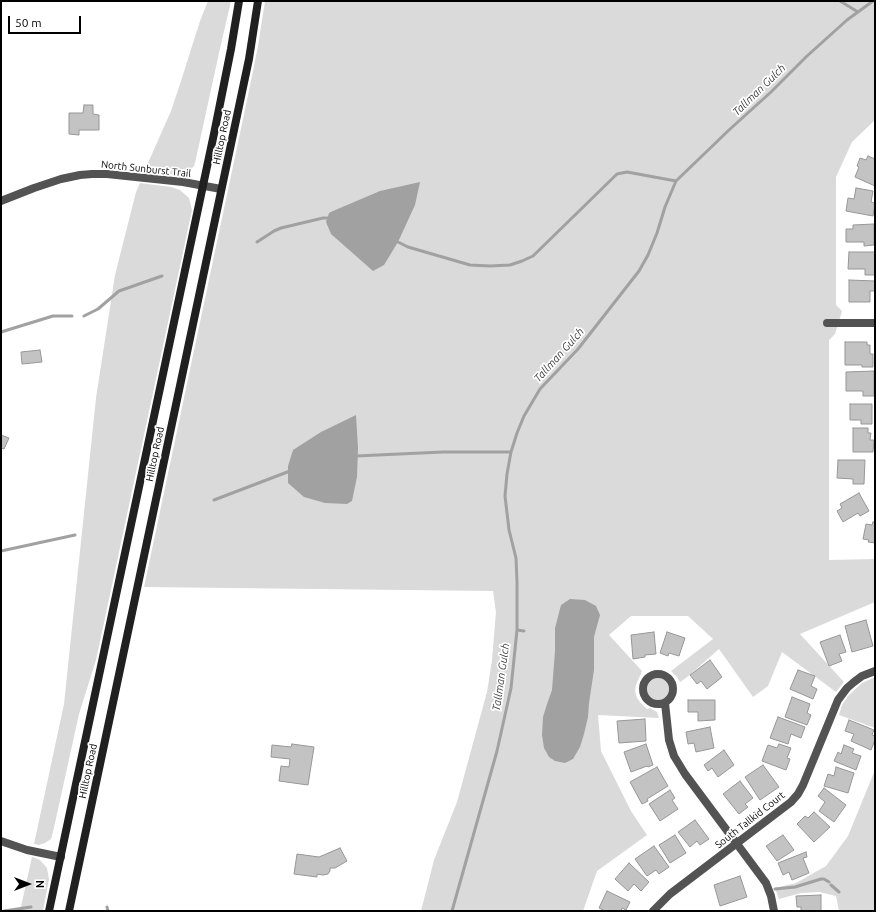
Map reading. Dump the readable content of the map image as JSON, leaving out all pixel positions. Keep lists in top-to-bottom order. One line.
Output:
{"streets":{"main road":["Hilltop Road"],"street":["North Sunburst Trail","South Tallkid Court"]},"crossings":[["Hilltop Road","North Sunburst Trail"]],"water":["Tallman Gulch"],"scale_bar":"50 m","north":"right"}
